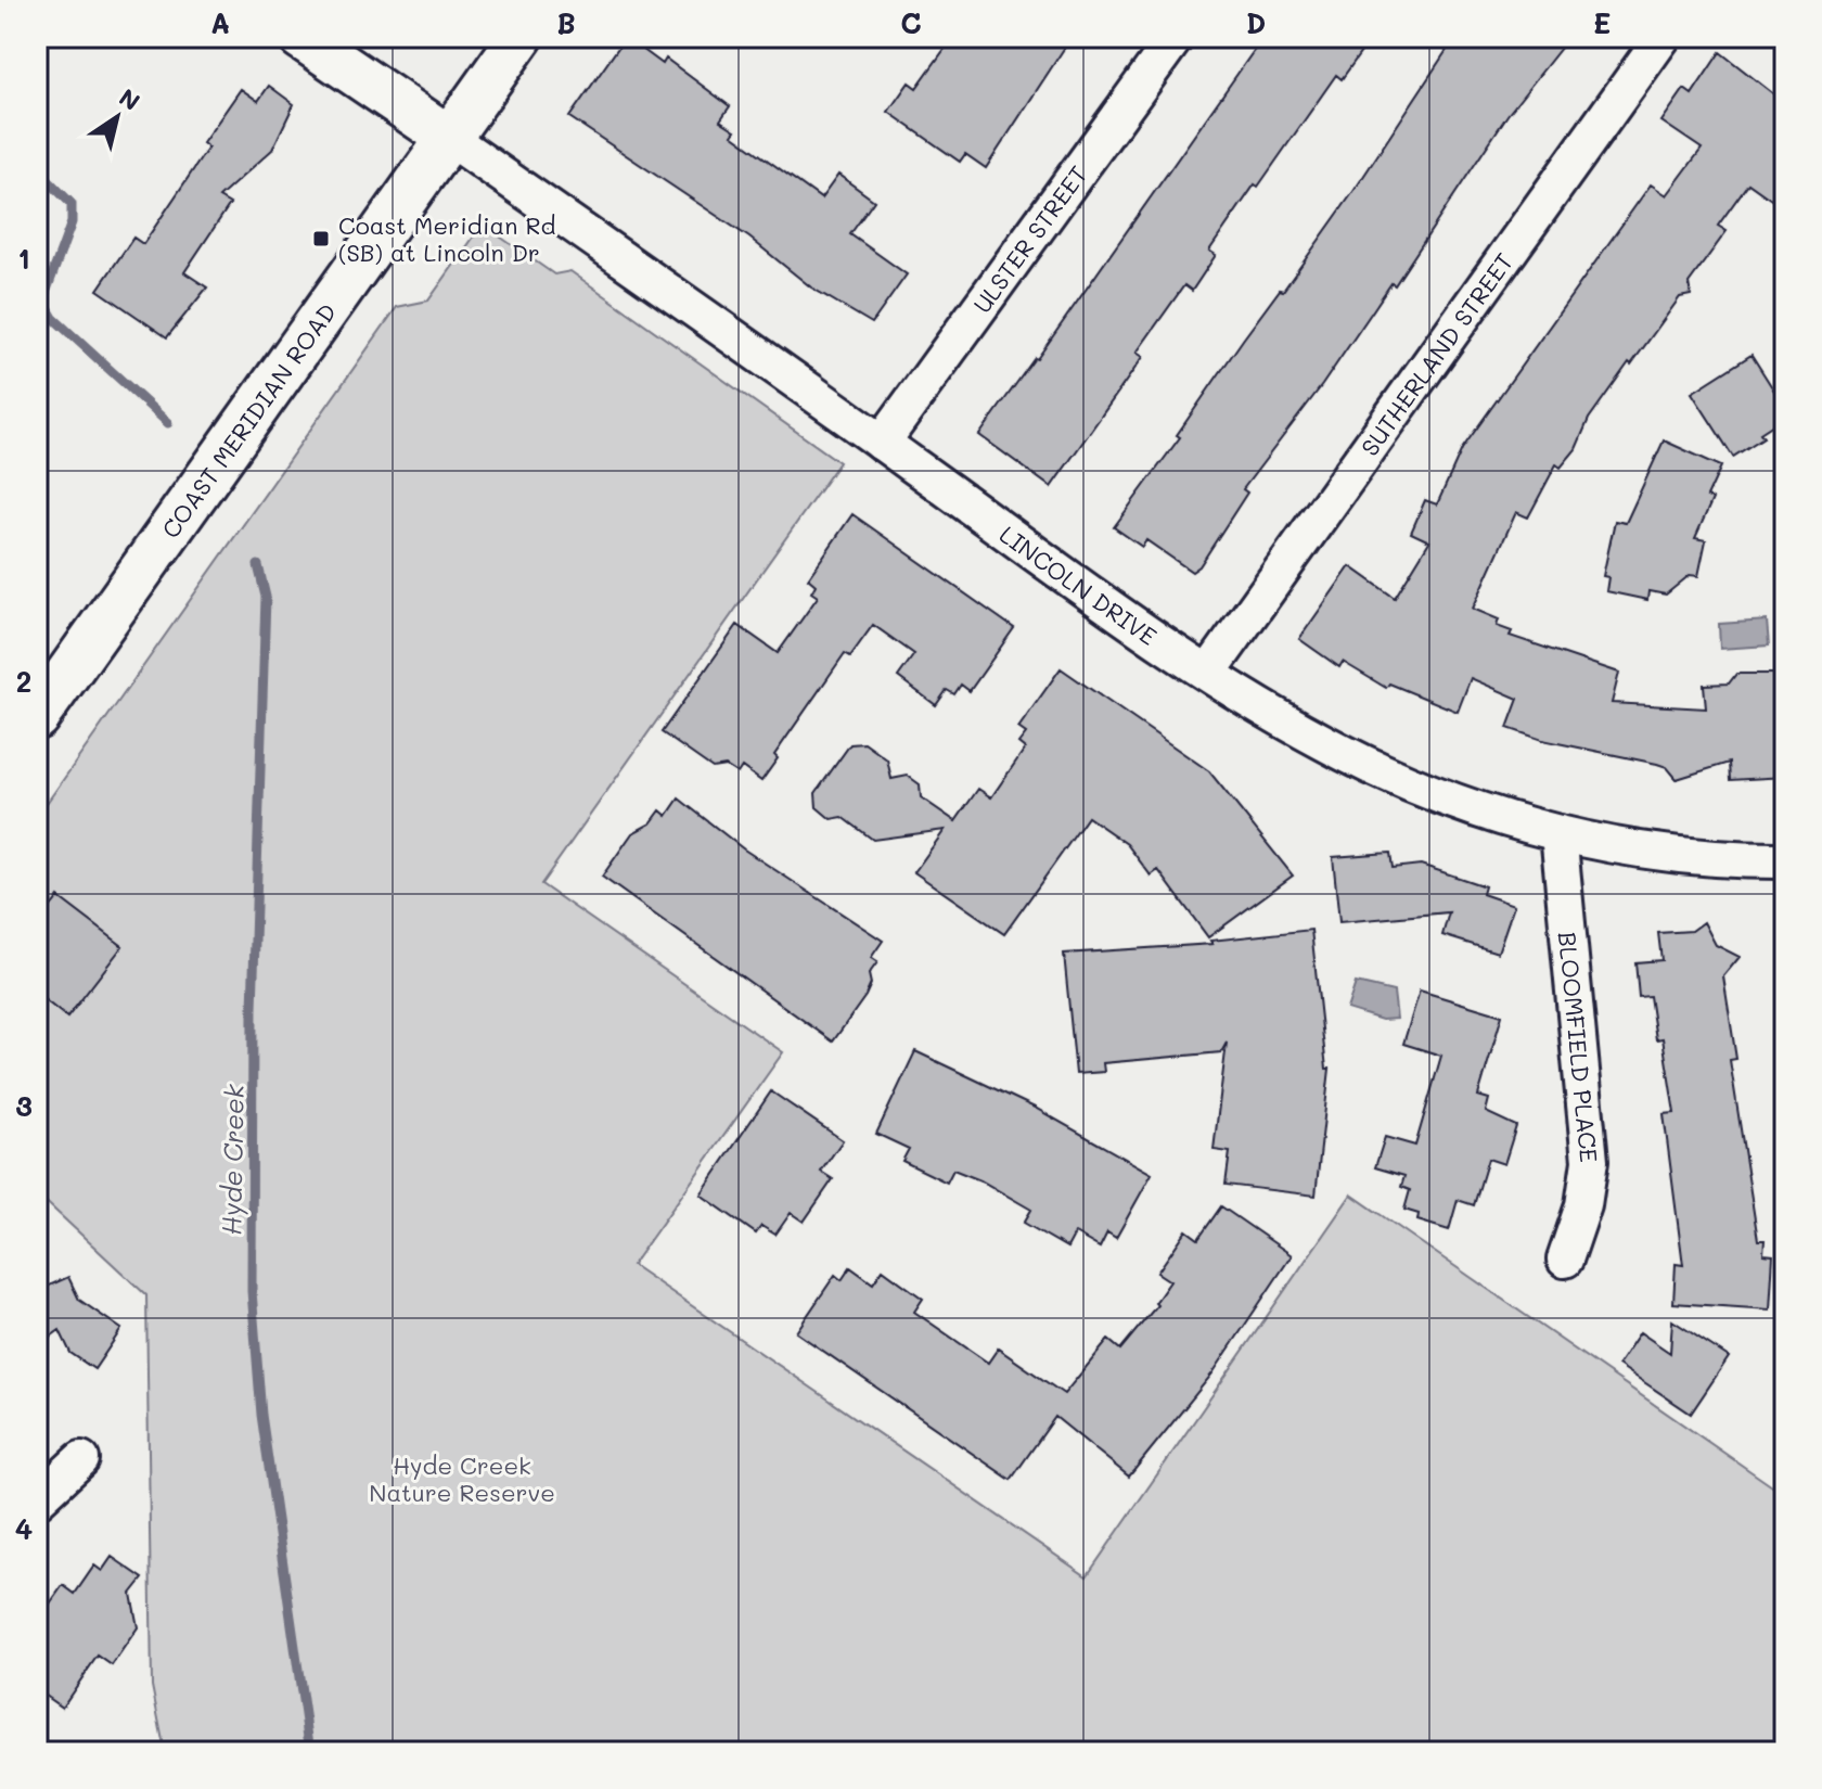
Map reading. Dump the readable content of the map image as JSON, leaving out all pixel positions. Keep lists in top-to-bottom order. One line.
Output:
{"streets":{"main road":["COAST MERIDIAN ROAD"],"street":["ULSTER STREET","SUTHERLAND STREET","LINCOLN DRIVE","BLOOMFIELD PLACE"]},"crossings":[["ULSTER STREET","LINCOLN DRIVE"],["SUTHERLAND STREET","LINCOLN DRIVE"],["COAST MERIDIAN ROAD","LINCOLN DRIVE"],["LINCOLN DRIVE","BLOOMFIELD PLACE"]],"water":["Hyde Creek"],"parks":["Hyde Creek Nature Reserve"],"places":{"transit":["Coast Meridian Rd (SB) at Lincoln Dr"]},"north":"top right","grid":{"columns":["A","B","C","D","E"],"rows":["1","2","3","4"]}}
